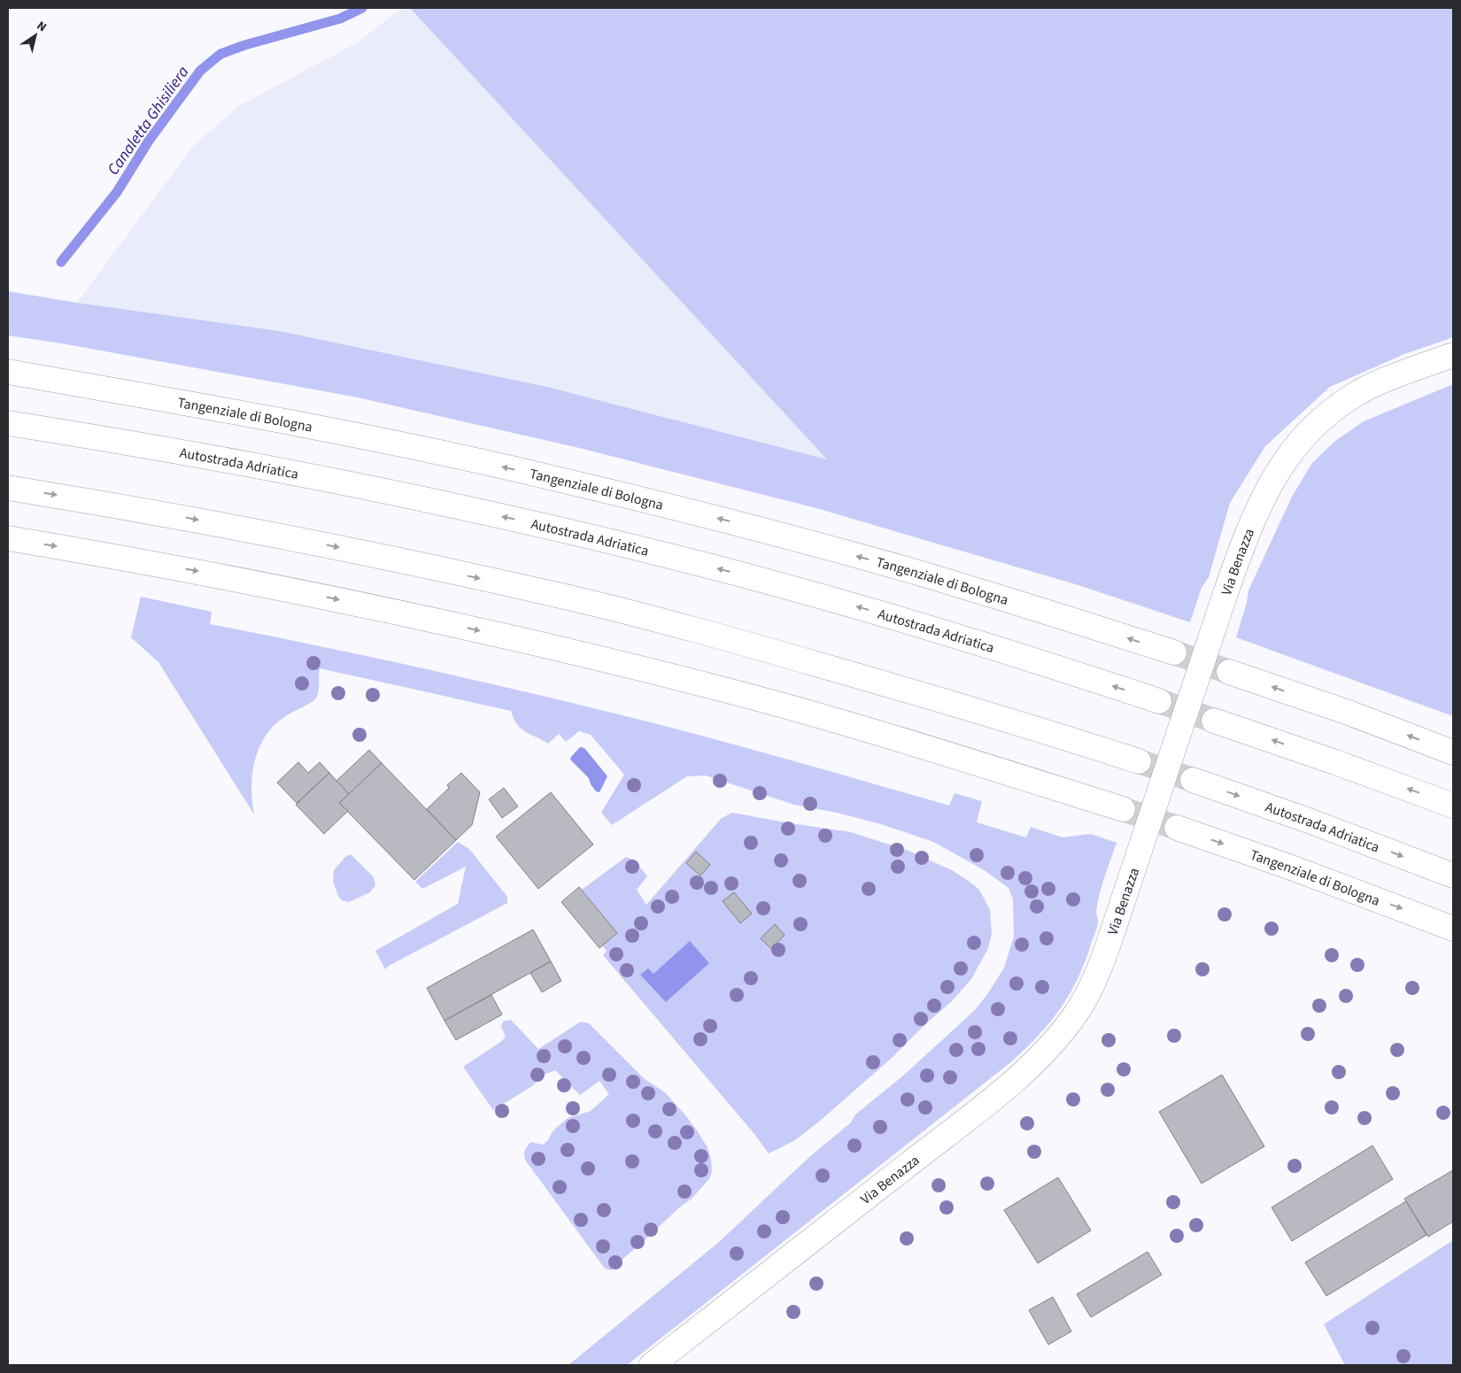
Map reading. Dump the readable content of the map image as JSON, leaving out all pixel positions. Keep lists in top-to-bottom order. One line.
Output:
{"streets":{"main road":["Tangenziale di Bologna","Autostrada Adriatica","Via Benazza"]},"water":["Canaletta Ghisiliera"],"north":"top right"}
